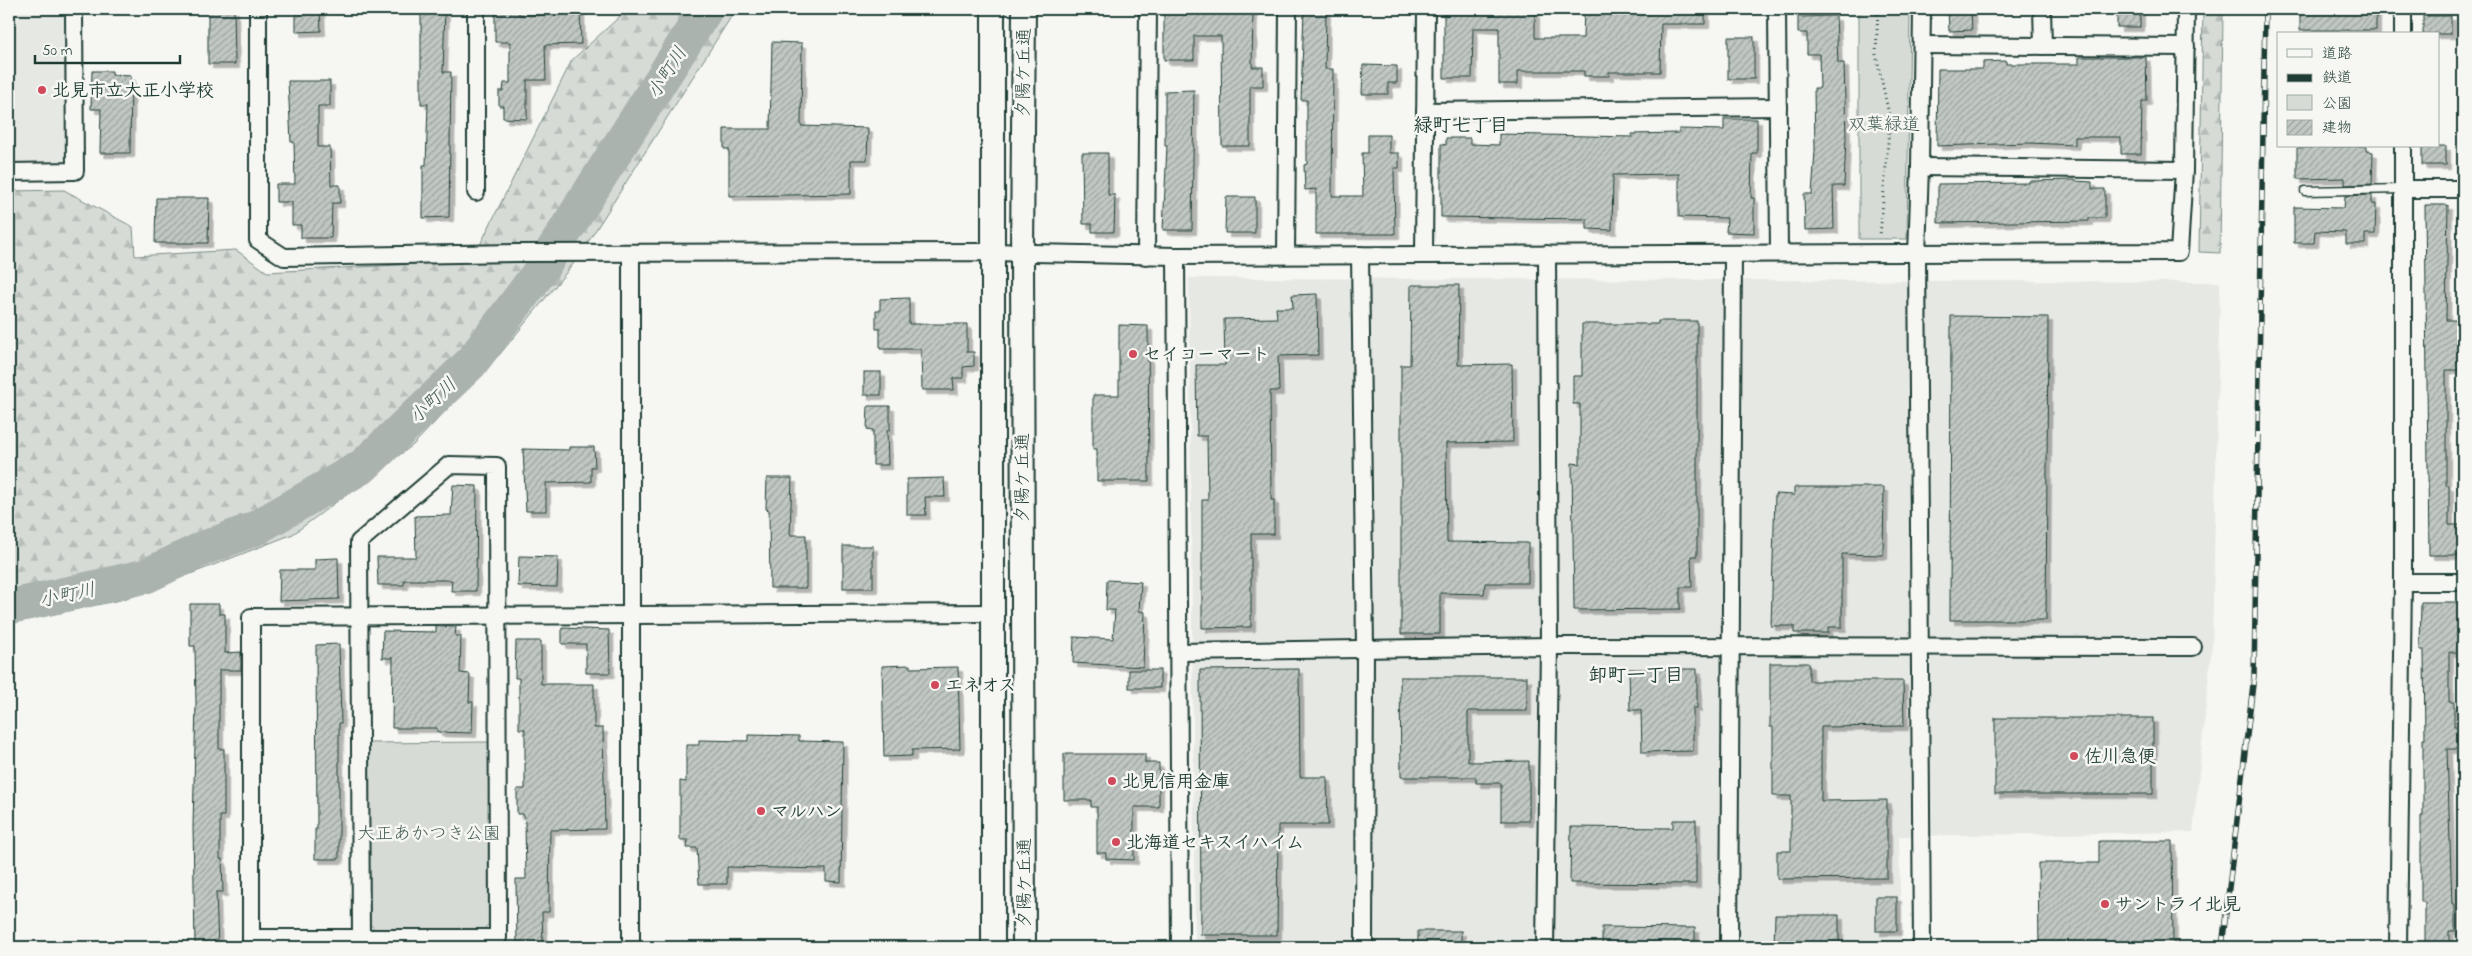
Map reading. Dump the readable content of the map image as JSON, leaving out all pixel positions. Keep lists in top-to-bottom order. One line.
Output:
{"streets":{"street":["夕陽ケ丘通"]},"districts":["緑町七丁目","卸町一丁目"],"water":["小町川"],"parks":["双葉緑道","大正あかつき公園"],"places":["北見市立大正小学校","セイコーマート","エネオス","佐川急便","北見信用金庫","マルハン","北海道セキスイハイム","サントライ北見"],"legend":["道路","鉄道","公園","建物"],"scale_bar":"50 m"}
